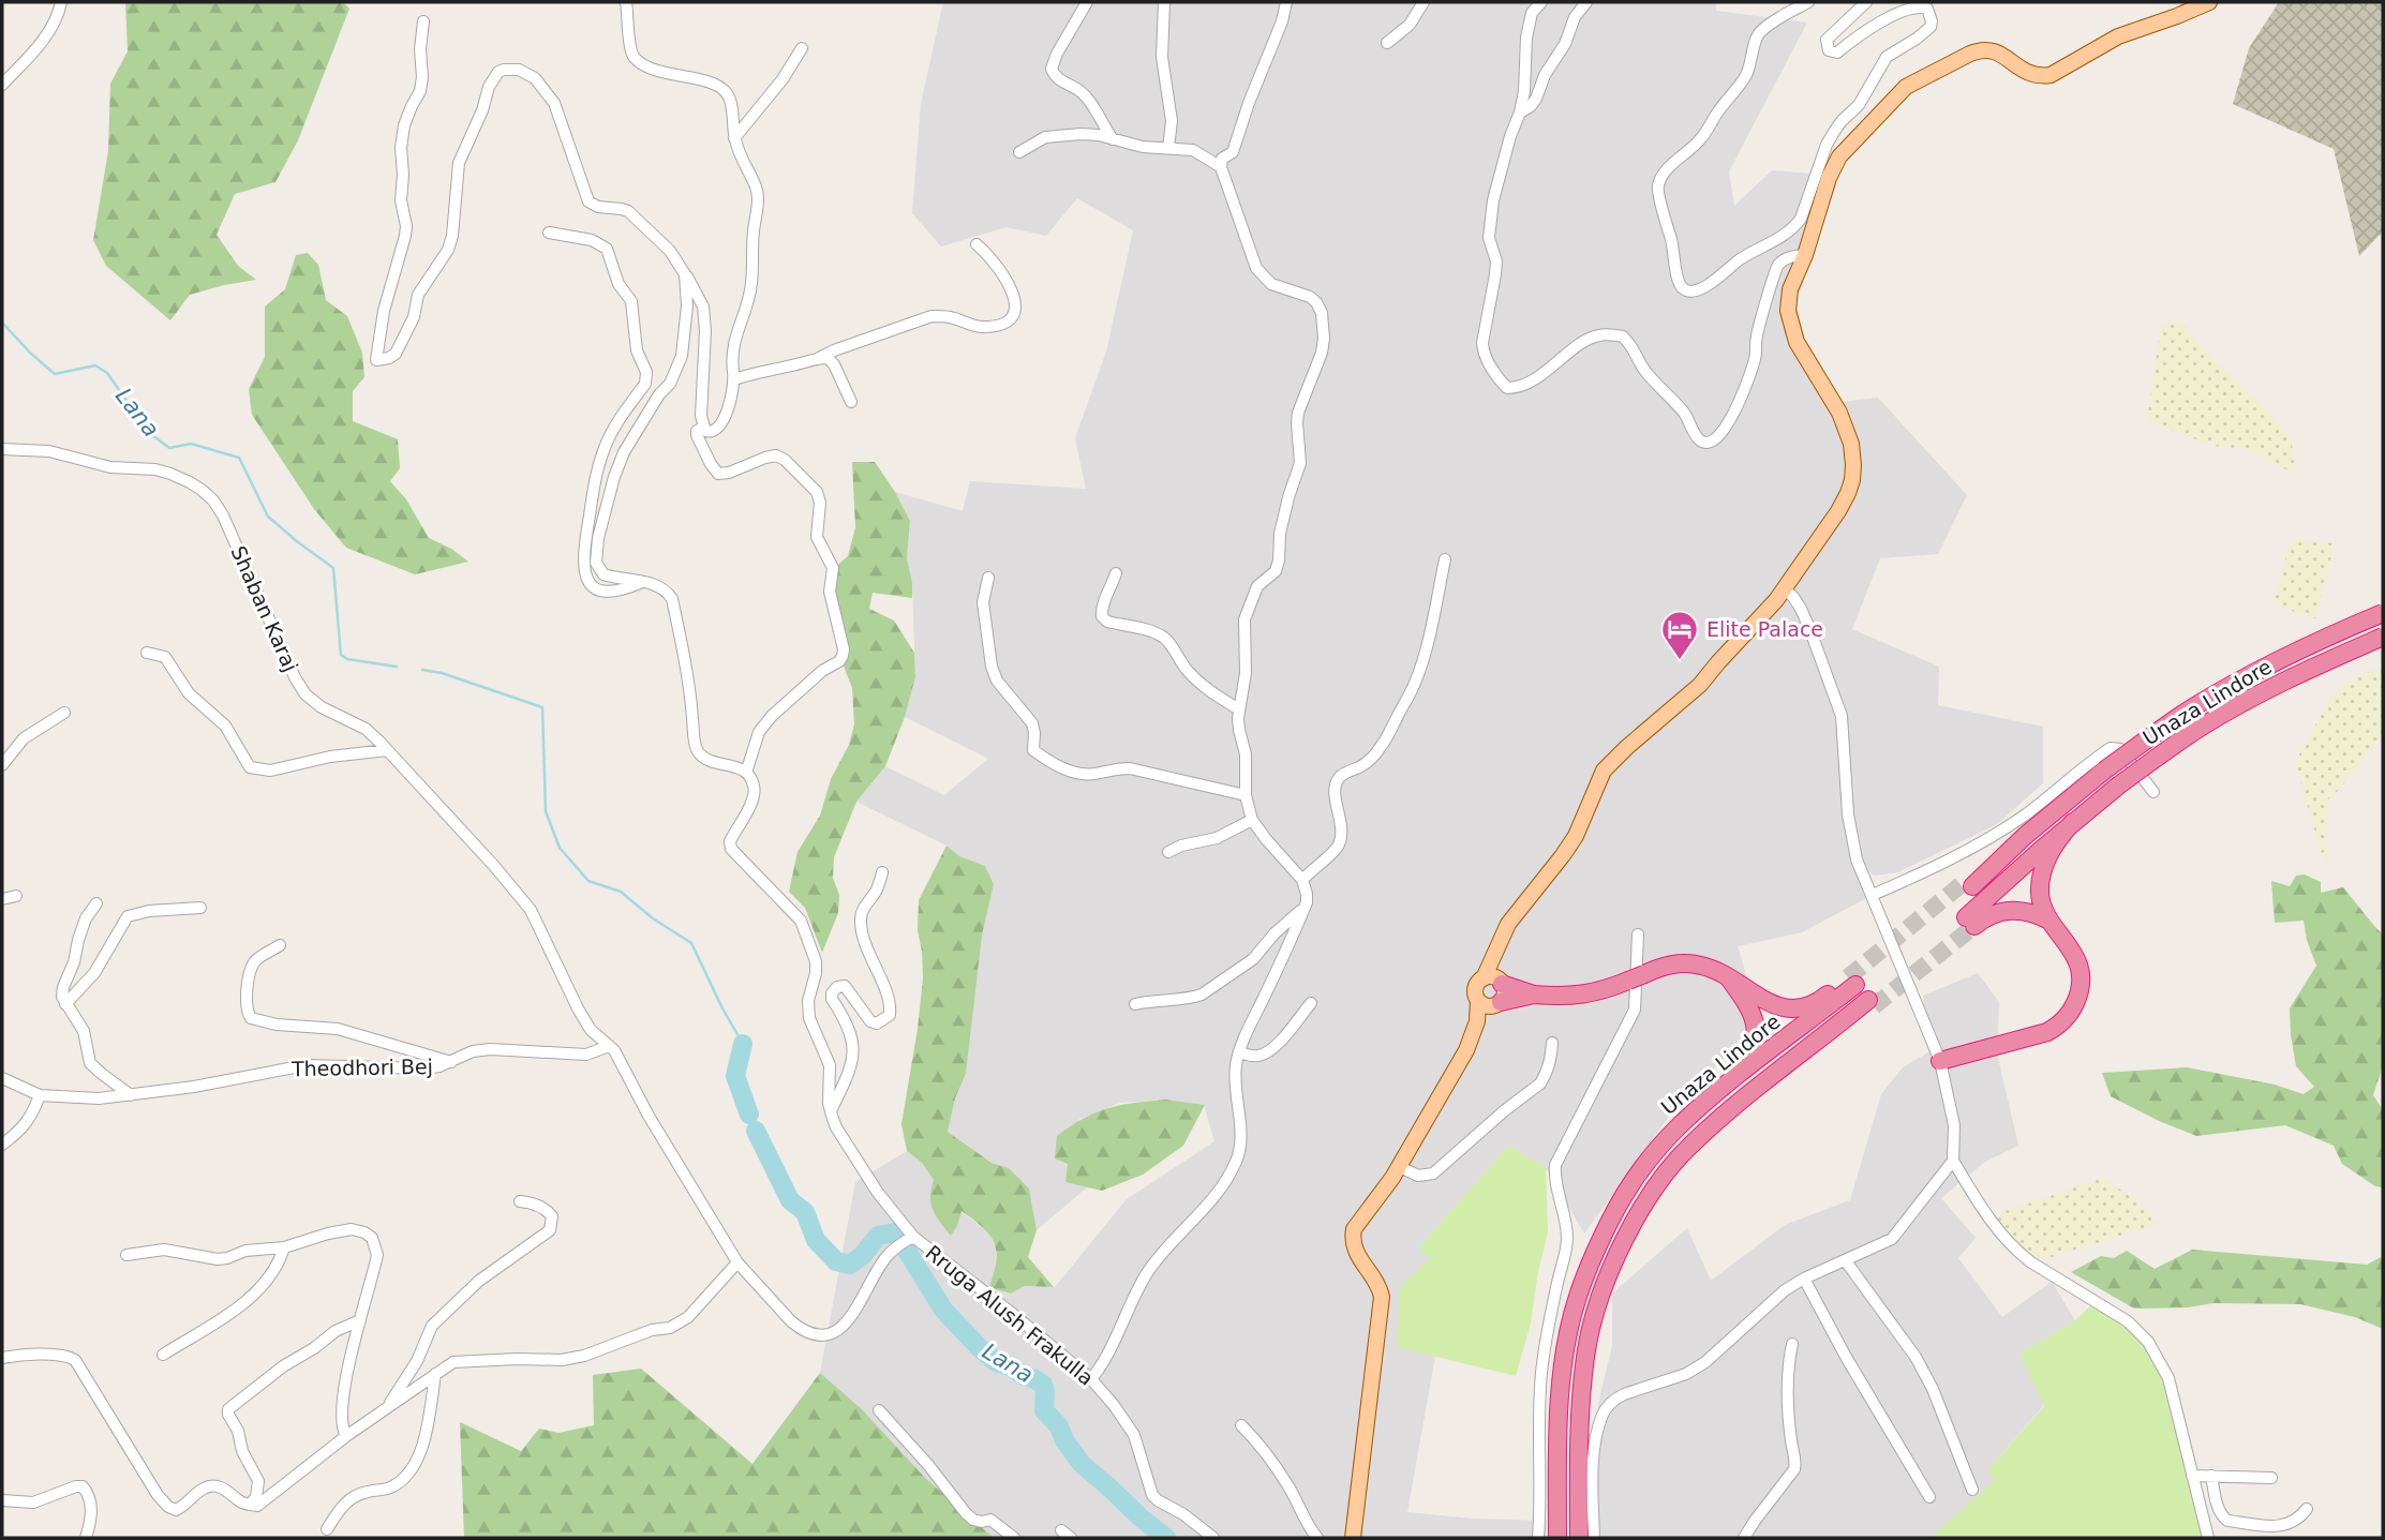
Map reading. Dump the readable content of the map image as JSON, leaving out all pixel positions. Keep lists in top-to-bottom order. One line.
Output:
{"streets":{"highway":["Unaza Lindore"],"street":["Shaban Karaj","Theodhori Bej","Rruga Alush Frakulla"]},"crossings":[["Shaban Karaj","Theodhori Bej"]],"water":["Lana"],"places":{"hotel":["Elite Palace"]}}
